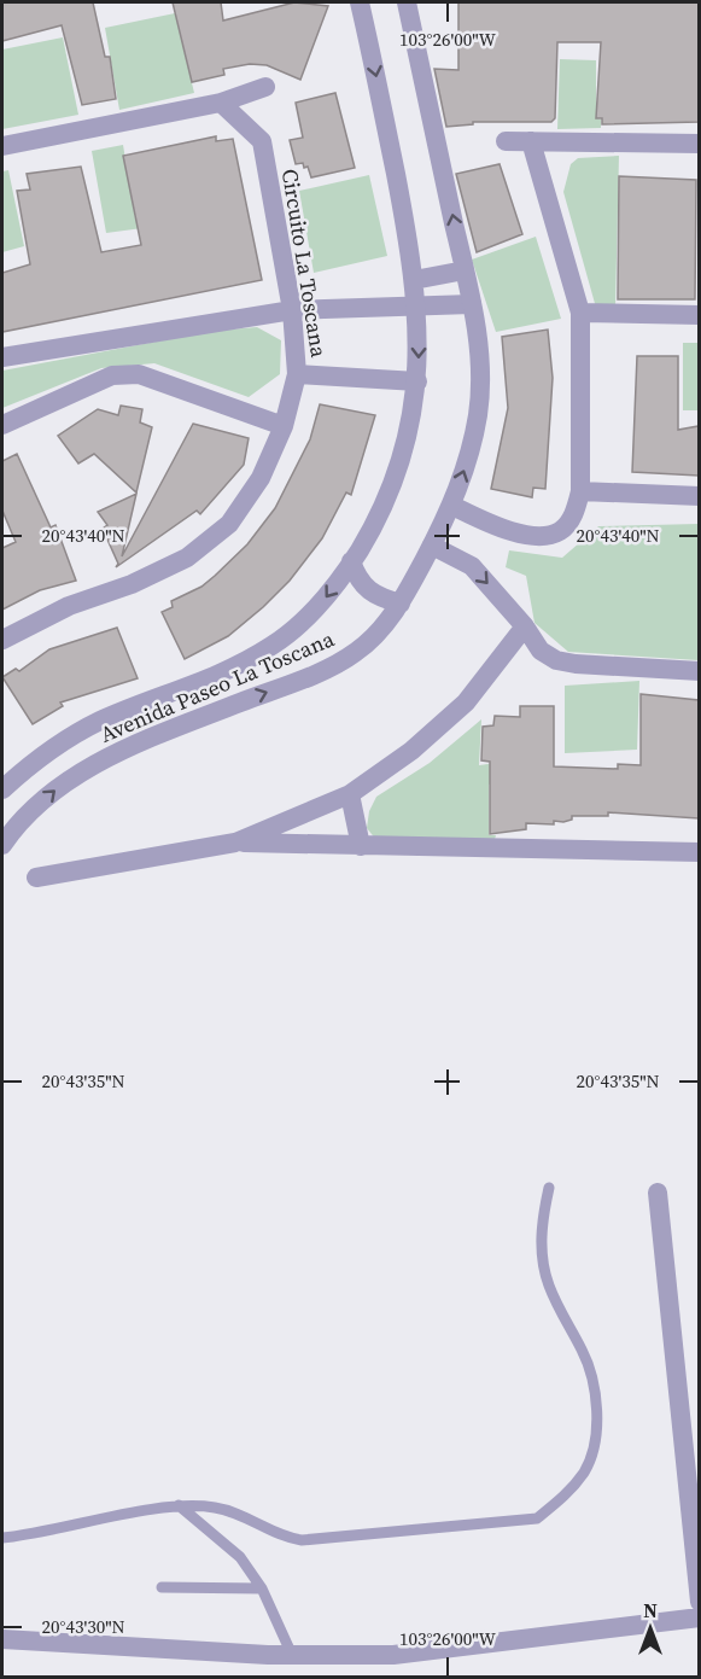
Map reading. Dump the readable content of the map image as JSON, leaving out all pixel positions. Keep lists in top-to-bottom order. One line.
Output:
{"streets":{"street":["Circuito La Toscana","Avenida Paseo La Toscana"]},"north":"top","coordinates":["103°26'00\"W","20°43'40\"N","20°43'35\"N","20°43'30\"N"]}
